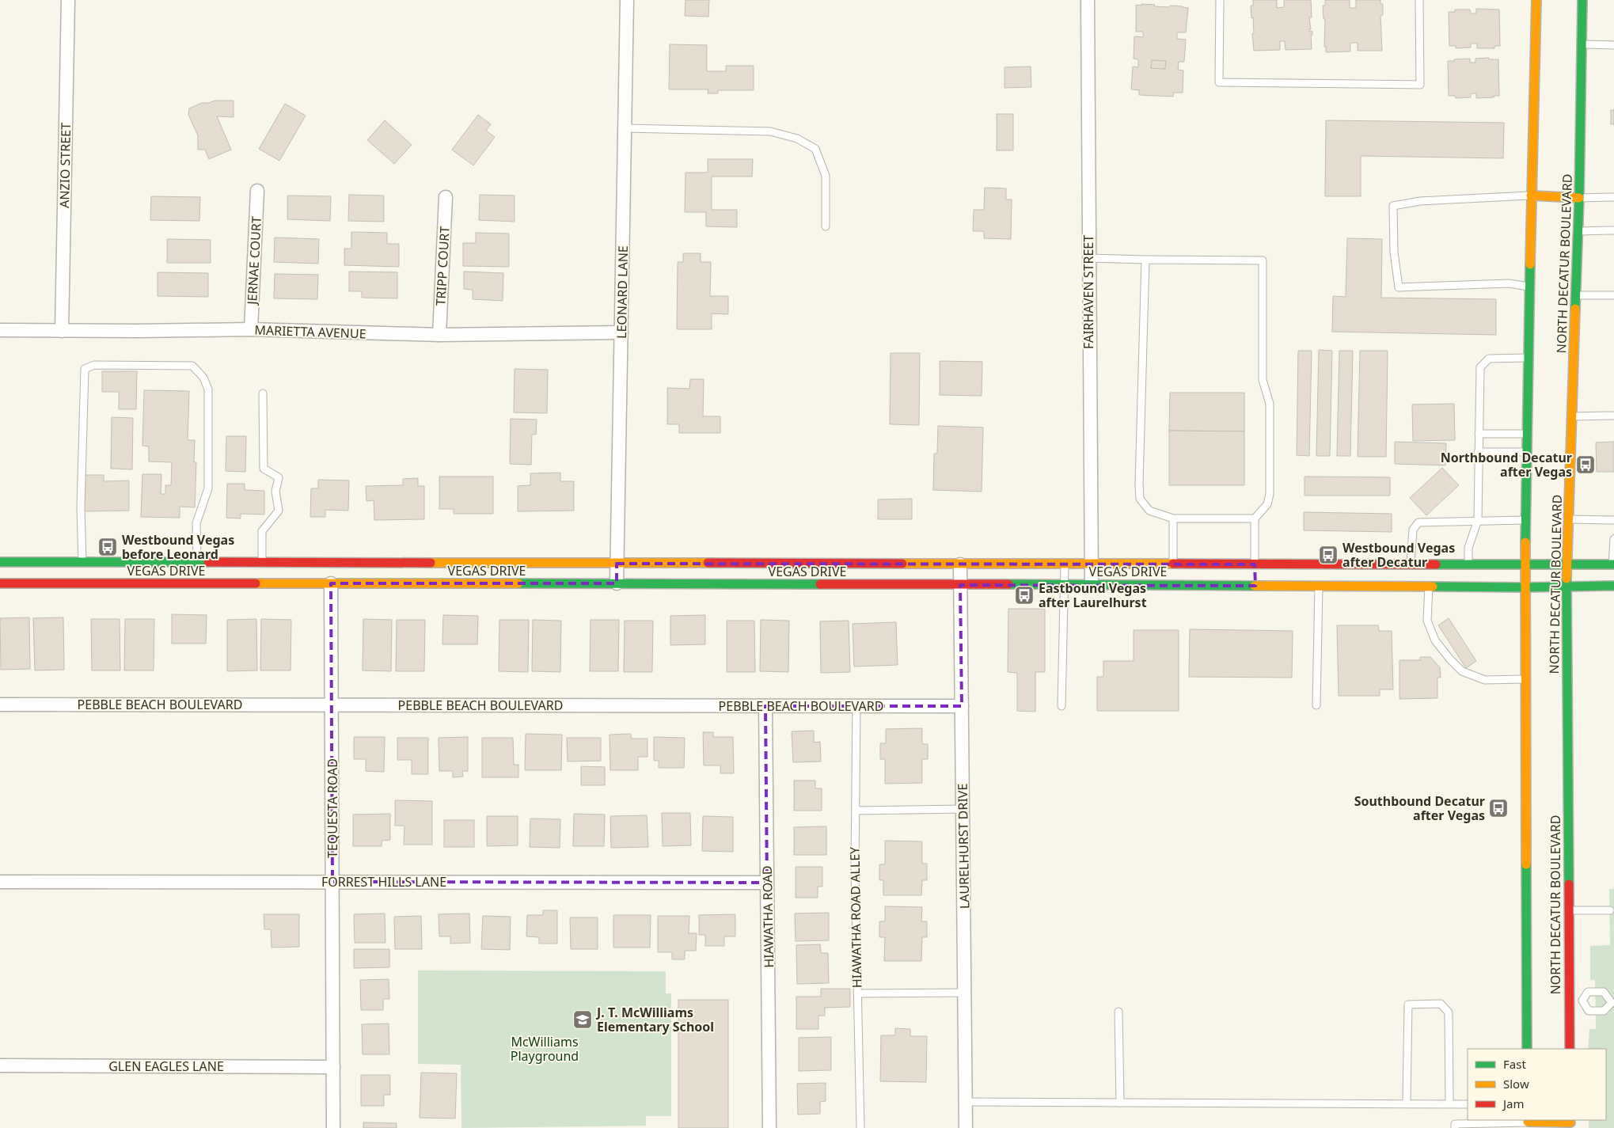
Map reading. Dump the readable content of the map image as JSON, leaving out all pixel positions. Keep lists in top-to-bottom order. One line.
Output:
{"streets":{"main road":["NORTH DECATUR BOULEVARD","VEGAS DRIVE"],"street":["ANZIO STREET","JERNAE COURT","TRIPP COURT","LEONARD LANE","FAIRHAVEN STREET","MARIETTA AVENUE","PEBBLE BEACH BOULEVARD","TEQUESTA ROAD","LAURELHURST DRIVE","FORREST HILLS LANE","HIAWATHA ROAD","GLEN EAGLES LANE"],"lane":["HIAWATHA ROAD ALLEY"]},"crossings":[["ANZIO STREET","MARIETTA AVENUE"],["JERNAE COURT","MARIETTA AVENUE"],["NORTH DECATUR BOULEVARD","VEGAS DRIVE"],["TRIPP COURT","MARIETTA AVENUE"],["LEONARD LANE","MARIETTA AVENUE"],["LEONARD LANE","VEGAS DRIVE"],["FAIRHAVEN STREET","VEGAS DRIVE"],["VEGAS DRIVE","TEQUESTA ROAD"],["VEGAS DRIVE","LAURELHURST DRIVE"],["PEBBLE BEACH BOULEVARD","TEQUESTA ROAD"],["PEBBLE BEACH BOULEVARD","LAURELHURST DRIVE"],["PEBBLE BEACH BOULEVARD","HIAWATHA ROAD"],["PEBBLE BEACH BOULEVARD","HIAWATHA ROAD ALLEY"],["TEQUESTA ROAD","FORREST HILLS LANE"],["TEQUESTA ROAD","GLEN EAGLES LANE"],["FORREST HILLS LANE","HIAWATHA ROAD"]],"parks":["McWilliams Playground"],"places":{"bus stop":["Northbound Decatur after Vegas","Westbound Vegas before Leonard","Westbound Vegas after Decatur","Eastbound Vegas after Laurelhurst","Southbound Decatur after Vegas"],"school or university":["J. T. McWilliams Elementary School"]},"legend":["Fast","Slow","Jam"]}
